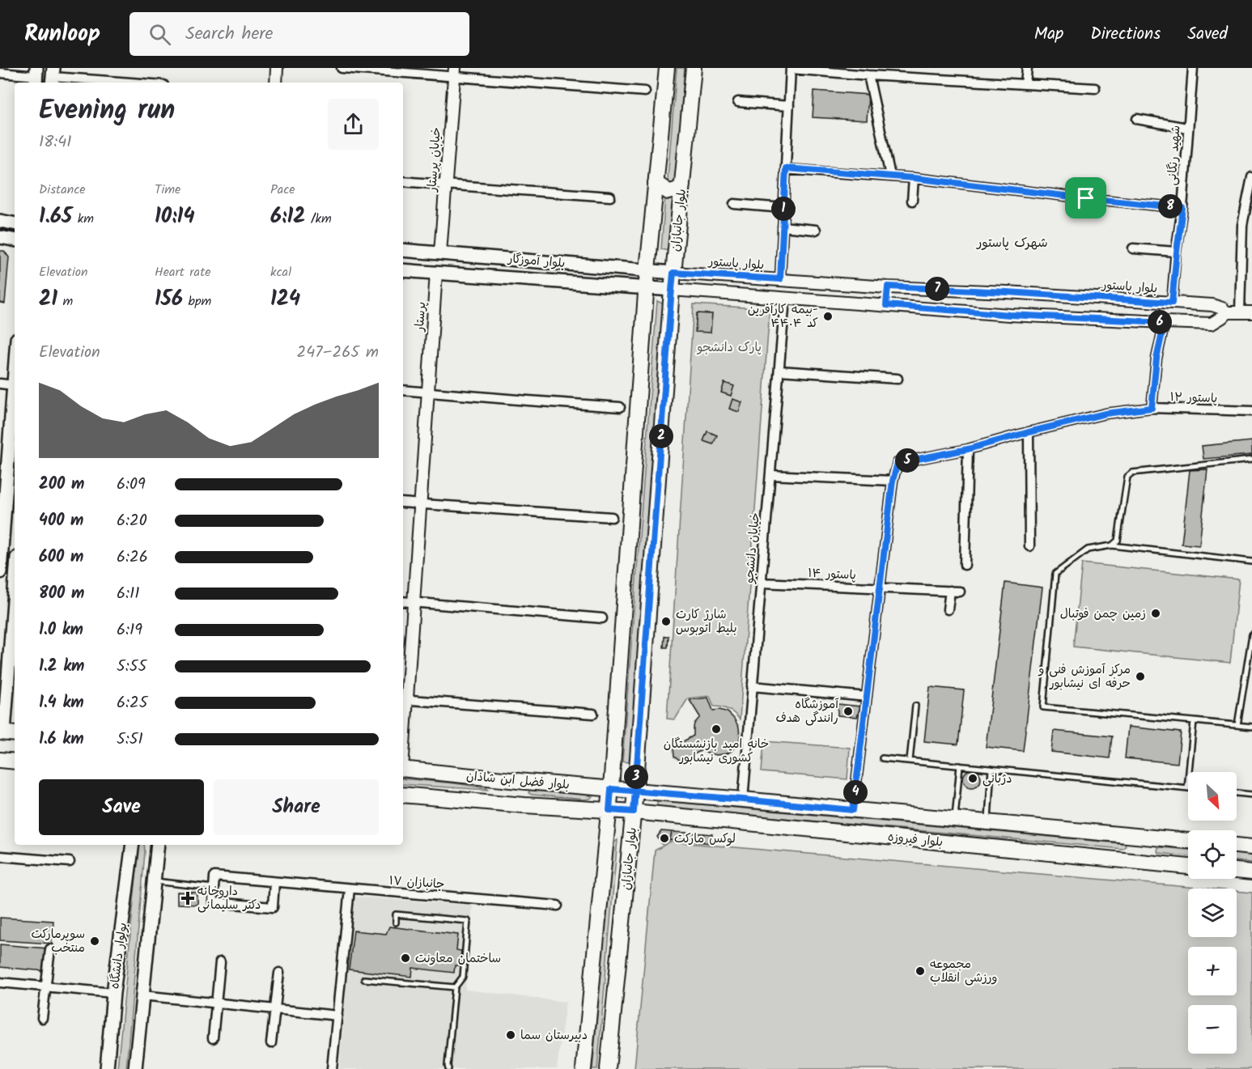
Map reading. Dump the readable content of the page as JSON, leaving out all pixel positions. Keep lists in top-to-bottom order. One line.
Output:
{"streets":{"main road":["بلوار جانبازان","بلوار آموزگار","بلوار فضل ابن شاذان","بلوار فیروزه","بولوار دانشگاه"],"street":["شهید رنگانی","خیابان پرستار","بلوار پاستور","پرستار","۱۲ پاستور","خیابان دانشجو","پاستور ۱۴","جانبازان ۱۷"]},"crossings":[["شهید رنگانی","بلوار پاستور"],["خیابان پرستار","بلوار آموزگار"],["بلوار جانبازان","بلوار آموزگار"],["بلوار جانبازان","بلوار پاستور"],["بلوار جانبازان","بلوار فضل ابن شاذان"],["بلوار جانبازان","بلوار فیروزه"],["بلوار آموزگار","بلوار پاستور"],["بلوار آموزگار","پرستار"],["خیابان دانشجو","پاستور ۱۴"],["خیابان دانشجو","بلوار فیروزه"],["بلوار فضل ابن شاذان","بلوار فیروزه"]],"districts":["شهرک پاستور"],"parks":["پارک دانشجو"],"places":{"other":["بیمه کارآفرین- کد ۴۴۰۴","زمین چمن فوتبال","شارژ کارت بلیط اتوبوس","مرکز آموزش فنی و حرفه ای نیشابور","آموزشگاه رانندگی هدف","خانه امید بازنشستگان کشوری نیشابور","دژبانی","لوکس مارکت","سوپرمارکت منتخب","ساختمان معاونت","مجموعه ورزشی انقلاب","دبیرستان سما"],"health":["داروخانه دکتر سلیمانی"]},"north":"bottom right","page":{"header":"Runloop","search":"Search here","nav":["Map","Directions","Saved"],"heading":["Evening run","18:41"],"stats":[["Distance","1.65 km"],["Time","10:14"],["Pace","6:12 /km"],["Elevation","21 m"],["Heart rate","156 bpm"],["kcal","124"]],"pins":["8","1","7","6","2","5","3","4"],"chart":["Elevation","247–265 m"],"list":[{"name":"200 m","note":"6:09"},{"name":"400 m","note":"6:20"},{"name":"600 m","note":"6:26"},{"name":"800 m","note":"6:11"},{"name":"1.0 km","note":"6:19"},{"name":"1.2 km","note":"5:55"},{"name":"1.4 km","note":"6:25"},{"name":"1.6 km","note":"5:51"}],"buttons":["Save","Share"],"map_buttons":["+","−"]}}
